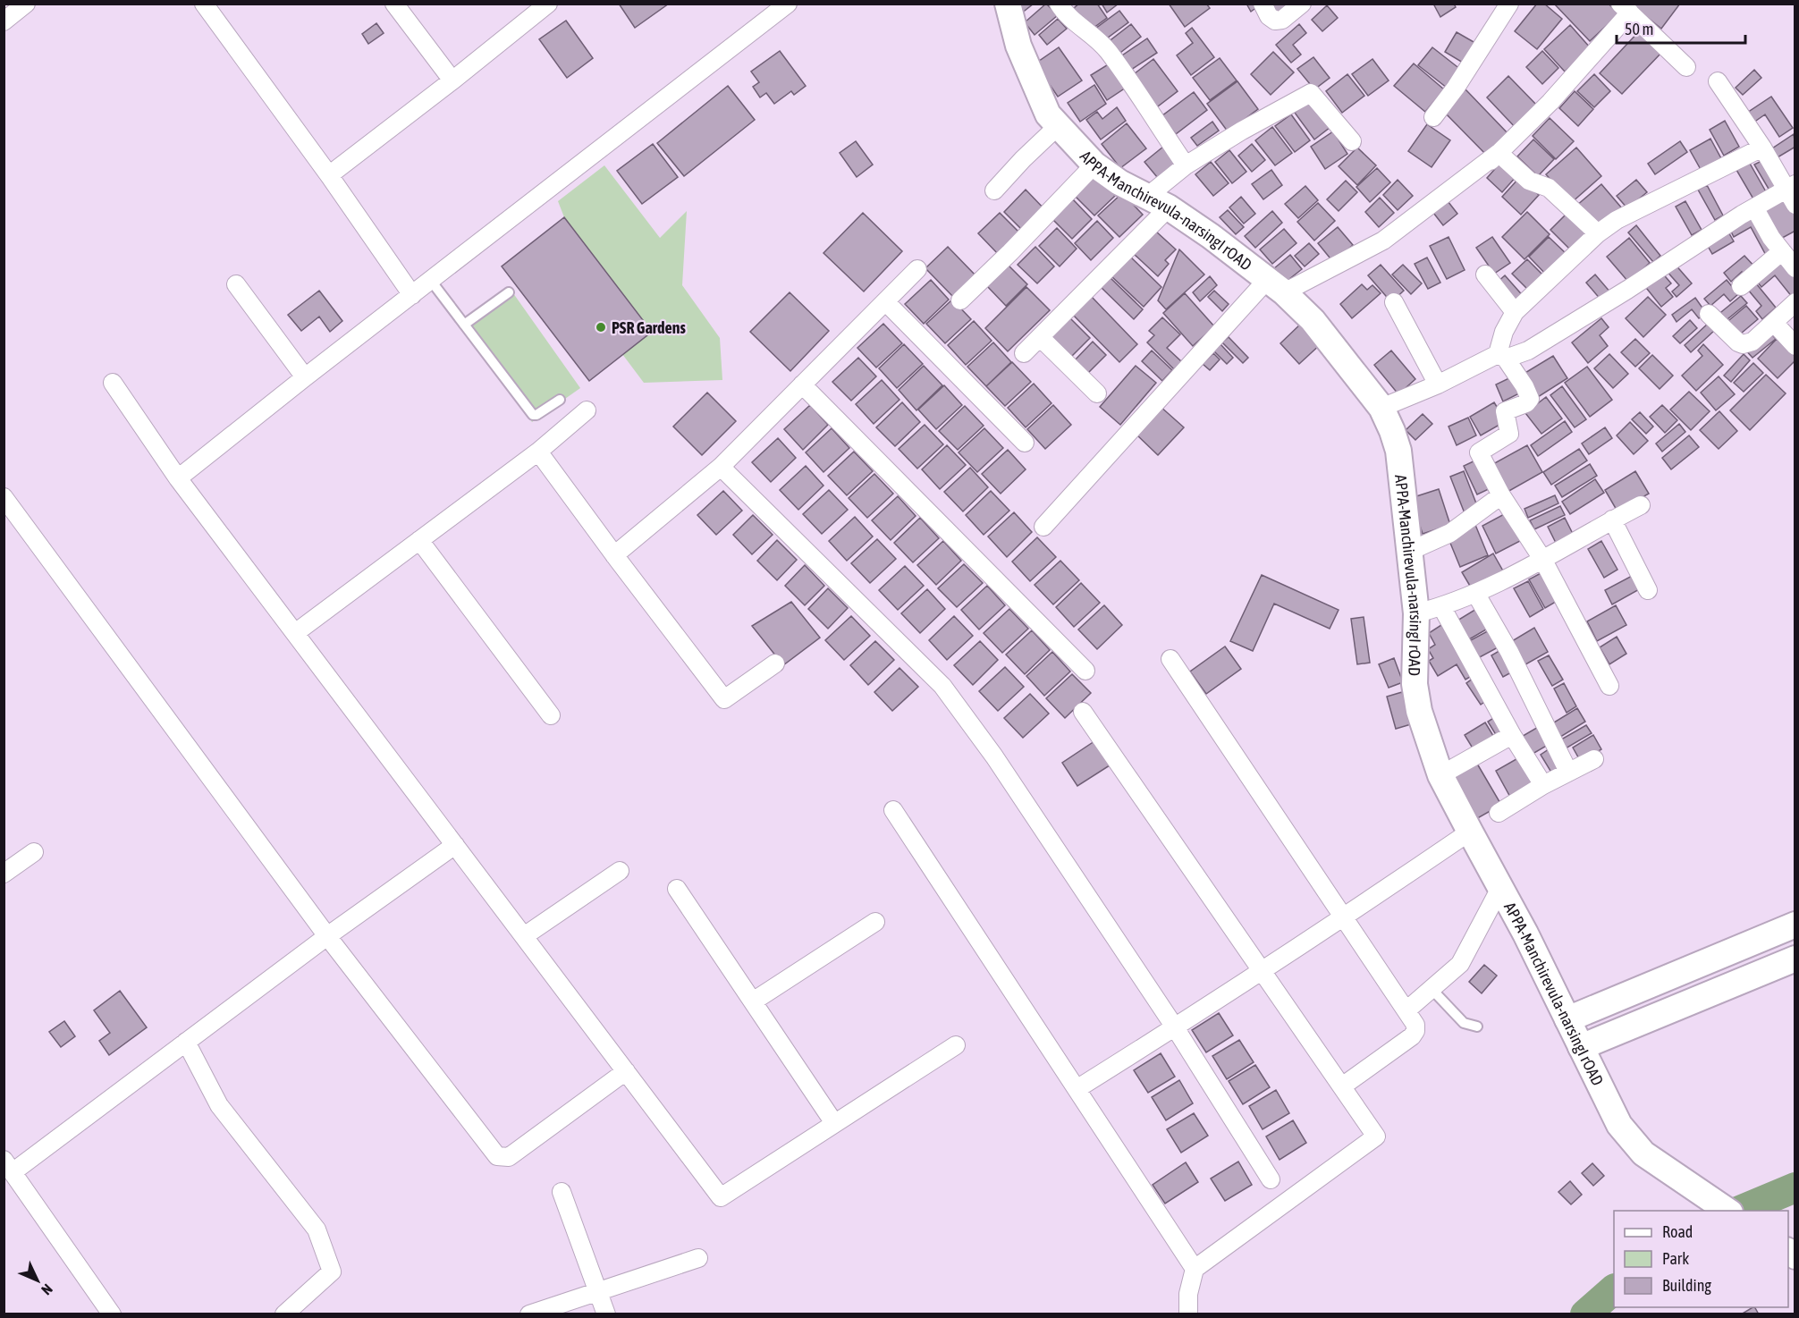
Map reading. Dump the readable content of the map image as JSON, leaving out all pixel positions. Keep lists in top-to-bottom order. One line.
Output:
{"streets":{"street":["APPA-Manchirevula-narsingI rOAD"]},"places":["PSR Gardens"],"legend":["Road","Park","Building"],"scale_bar":"50 m","north":"bottom right"}
